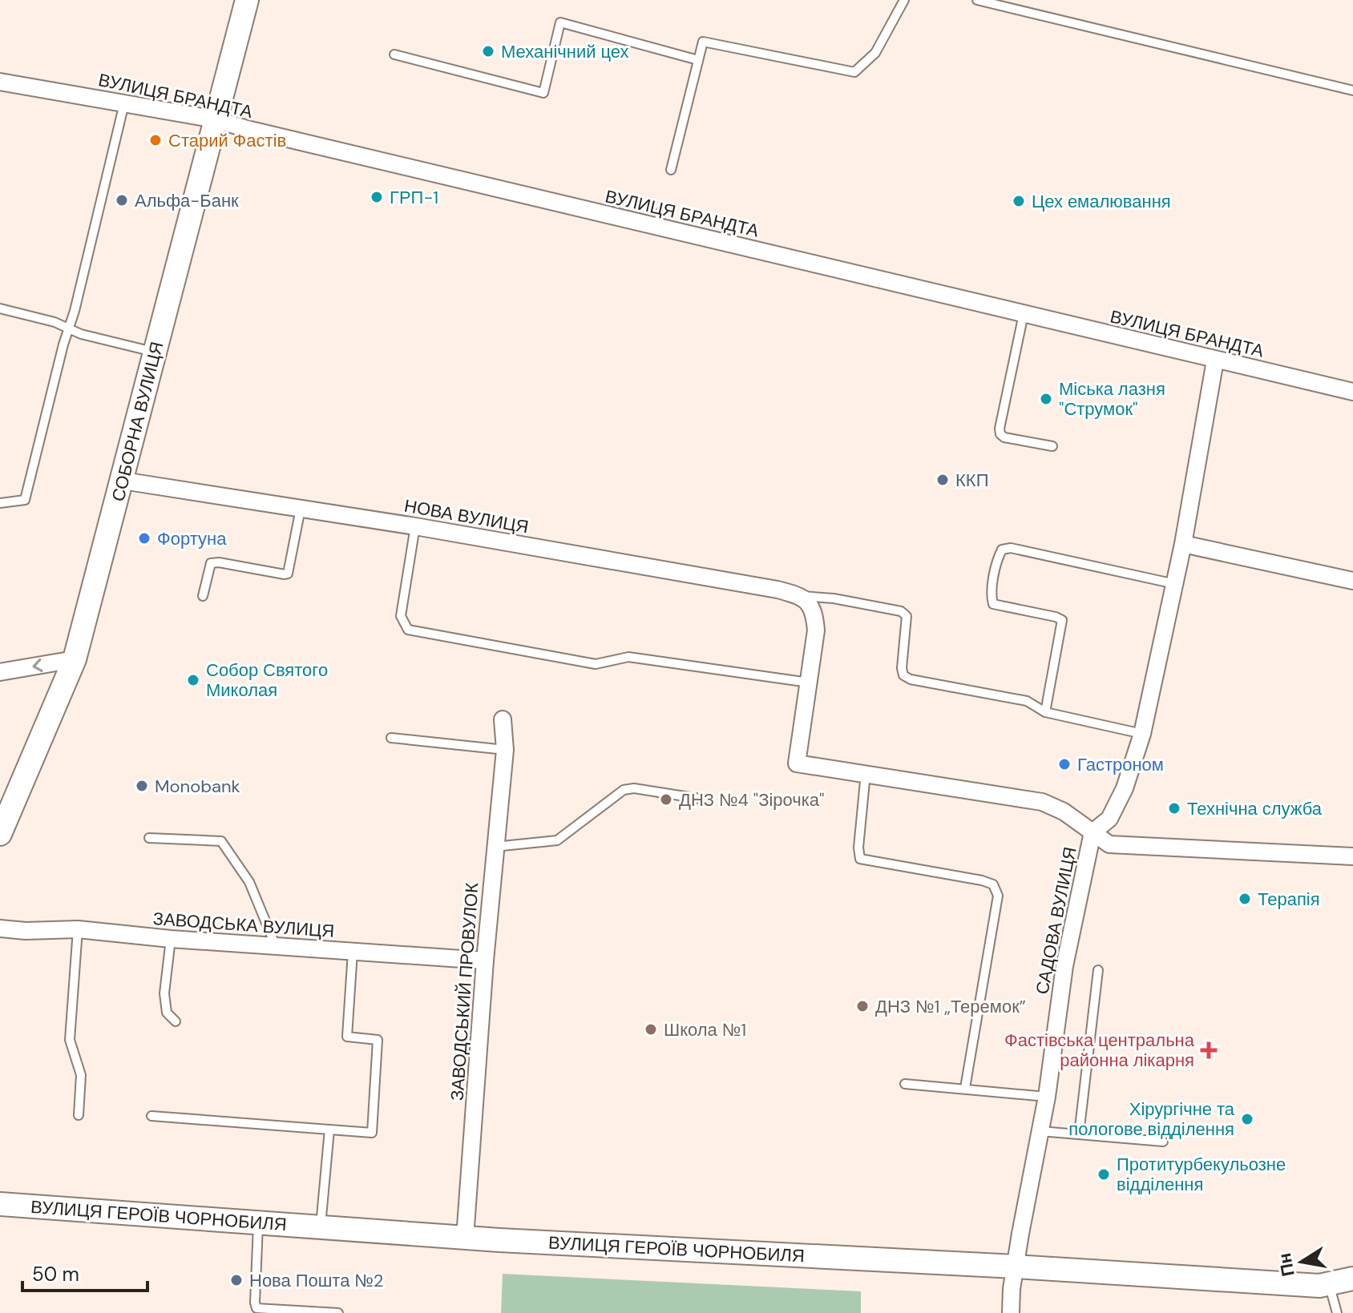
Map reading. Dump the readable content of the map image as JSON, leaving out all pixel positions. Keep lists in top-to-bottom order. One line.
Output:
{"streets":{"main road":["СОБОРНА ВУЛИЦЯ","ВУЛИЦЯ ГЕРОЇВ ЧОРНОБИЛЯ"],"street":["ВУЛИЦЯ БРАНДТА","НОВА ВУЛИЦЯ","САДОВА ВУЛИЦЯ","ЗАВОДСЬКА ВУЛИЦЯ","ЗАВОДСЬКИЙ ПРОВУЛОК"]},"crossings":[["ВУЛИЦЯ БРАНДТА","СОБОРНА ВУЛИЦЯ"],["ВУЛИЦЯ БРАНДТА","САДОВА ВУЛИЦЯ"],["СОБОРНА ВУЛИЦЯ","НОВА ВУЛИЦЯ"],["САДОВА ВУЛИЦЯ","ВУЛИЦЯ ГЕРОЇВ ЧОРНОБИЛЯ"],["ЗАВОДСЬКА ВУЛИЦЯ","ЗАВОДСЬКИЙ ПРОВУЛОК"],["ЗАВОДСЬКИЙ ПРОВУЛОК","ВУЛИЦЯ ГЕРОЇВ ЧОРНОБИЛЯ"]],"places":{"other":["Механічний цех","Старий Фастів","ГРП-1","Альфа-Банк","Цех емалювання","Міська лазня \"Струмок\"","ККП","Фортуна","Собор Святого Миколая","Гастроном","Monobank","ДНЗ №4 \"Зірочка\"","Технічна служба","Терапія","ДНЗ №1 „Теремок”","Школа №1","Хірургічне та пологове відділення","Протитурбекульозне відділення","Нова Пошта №2"],"health":["Фастівська центральна районна лікарня"]},"scale_bar":"50 m","north":"left"}
